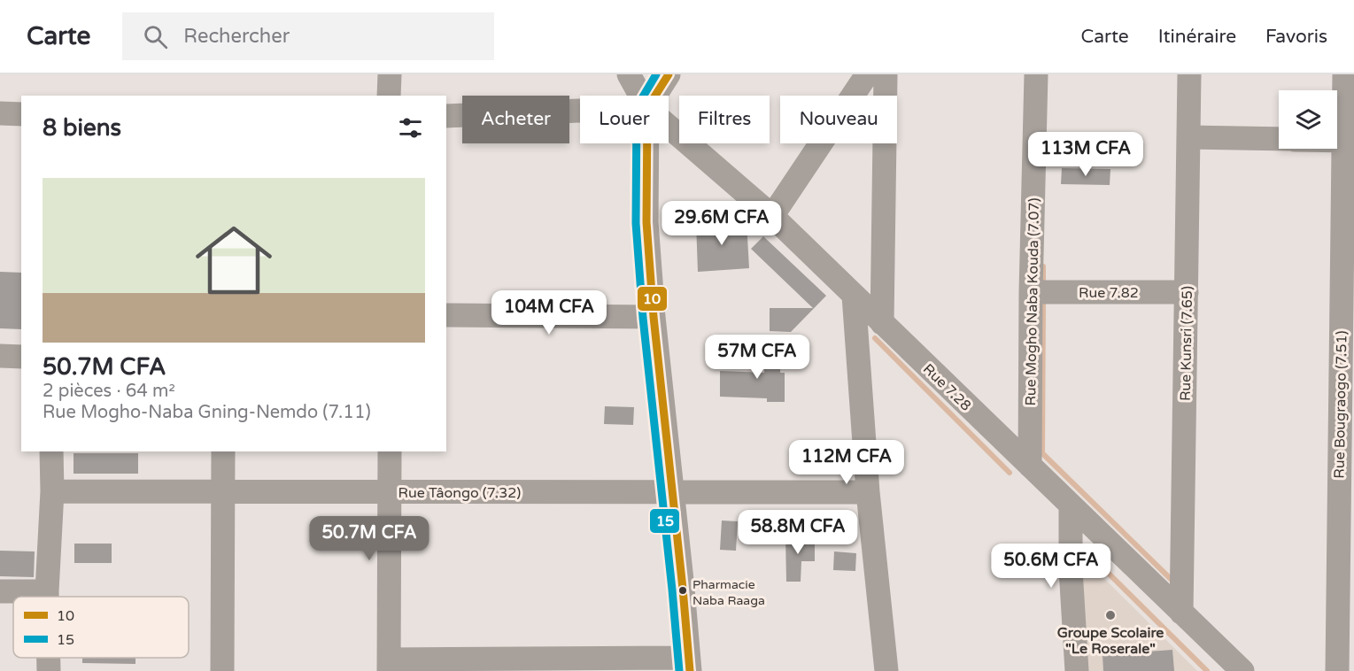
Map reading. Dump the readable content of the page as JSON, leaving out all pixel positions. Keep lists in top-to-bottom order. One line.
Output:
{"streets":{"street":["Rue 7.82","Rue Mogho Naba Kouda (7.07)","Rue Kunsri (7.65)","Rue 7.28","Rue Bougraogo (7.51)","Rue Tâongo (7.32)"]},"crossings":[["Rue 7.82","Rue Mogho Naba Kouda (7.07)"],["Rue 7.82","Rue Kunsri (7.65)"],["Rue Mogho Naba Kouda (7.07)","Rue 7.28"],["Rue Kunsri (7.65)","Rue 7.28"]],"places":["Pharmacie Naba Raaga","Groupe Scolaire \"Le Roserale\""],"lines":["transit line 10","transit line 15"],"legend":["10","15"],"page":{"header":"Carte","search":"Rechercher","nav":["Carte","Itinéraire","Favoris"],"chip":["Acheter","Louer","Filtres","Nouveau"],"heading":"8 biens","price":["113M CFA","29.6M CFA","104M CFA","57M CFA","112M CFA","58.8M CFA","50.7M CFA","50.6M CFA"],"list":[{"name":"50.7M CFA","note":"2 pièces · 64 m² · Rue Mogho-Naba Gning-Nemdo (7.11)"}]}}
